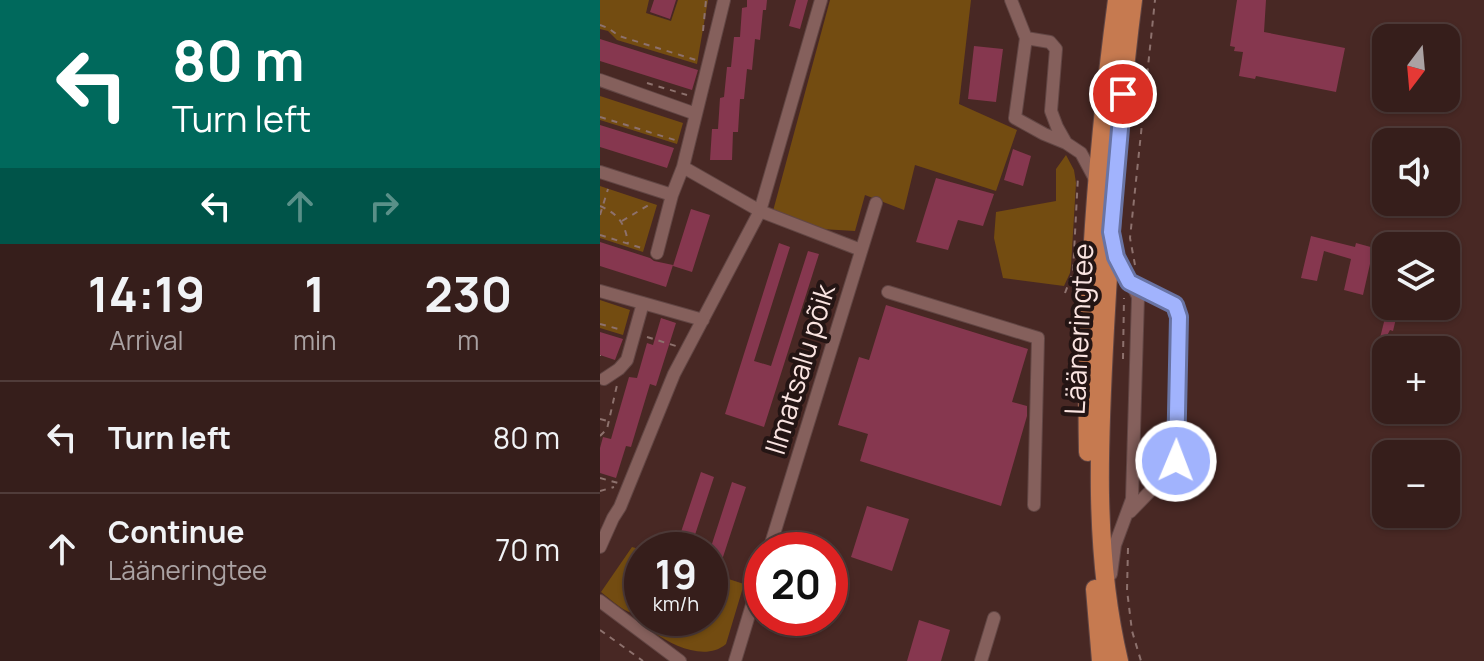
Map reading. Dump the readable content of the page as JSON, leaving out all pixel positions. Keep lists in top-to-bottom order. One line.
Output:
{"streets":{"highway":["Lääneringtee"],"street":["Ilmatsalu põik"]},"north":"bottom","page":{"turn":["80 m","Turn left"],"map_buttons":["+","−"],"eta":["14:19","Arrival","1","min","230","m"],"list":[{"name":"Turn left","value":"80 m"},{"name":"Continue","note":"Lääneringtee","value":"70 m"}],"speed":"19 km/h","limit":"20"}}
